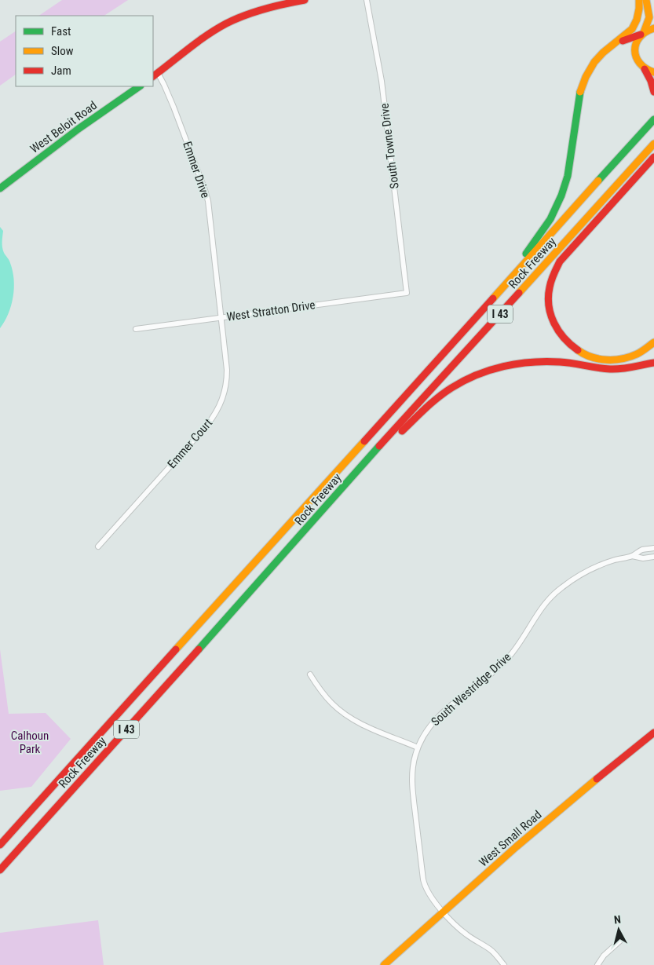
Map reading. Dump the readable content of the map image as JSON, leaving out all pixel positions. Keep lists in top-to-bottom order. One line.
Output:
{"streets":{"main road":["West Beloit Road","Rock Freeway","I 43","West Small Road"],"street":["South Towne Drive","Emmer Drive","West Stratton Drive","Emmer Court","South Westridge Drive"]},"crossings":[["South Towne Drive","West Stratton Drive"],["Emmer Drive","West Stratton Drive"],["Emmer Drive","Emmer Court"],["West Stratton Drive","Emmer Court"],["South Westridge Drive","West Small Road"]],"parks":["Calhoun Park"],"legend":["Fast","Slow","Jam"],"north":"top"}
